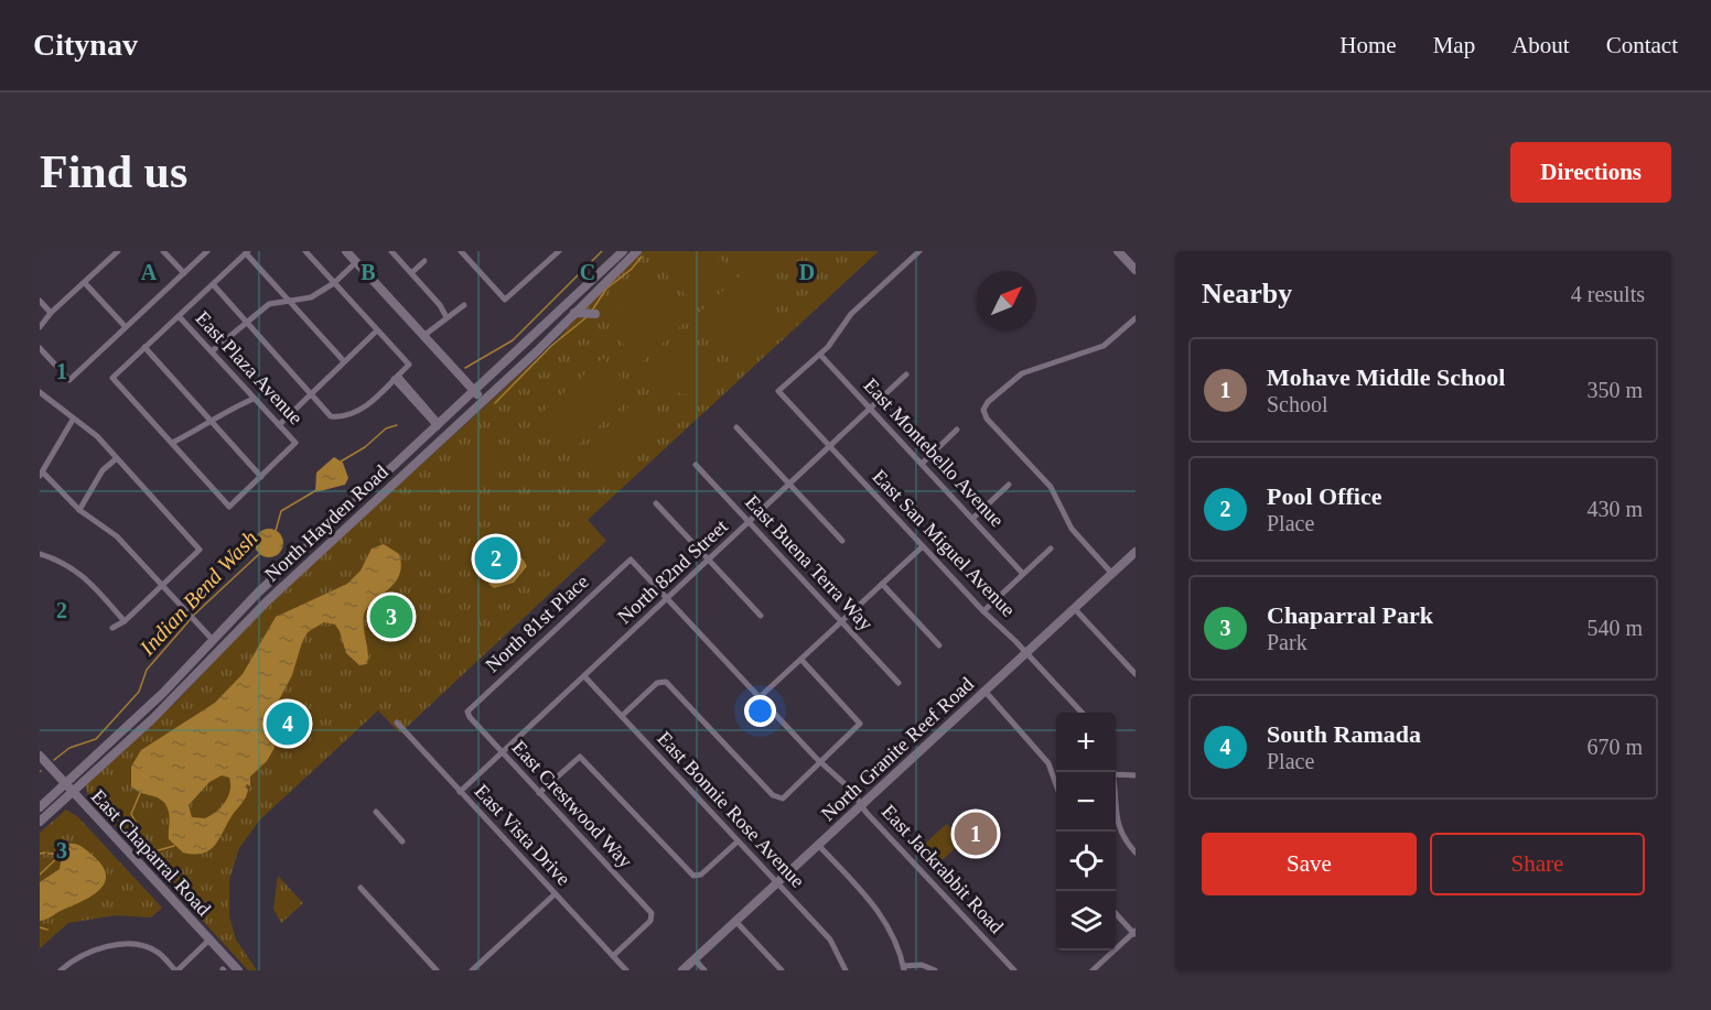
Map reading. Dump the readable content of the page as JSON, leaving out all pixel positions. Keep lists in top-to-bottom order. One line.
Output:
{"streets":{"main road":["North Hayden Road","North Granite Reef Road","East Chaparral Road"],"street":["East Plaza Avenue","East Montebello Avenue","East San Miguel Avenue","East Buena Terra Way","North 82nd Street","North 81st Place","East Crestwood Way","East Bonnie Rose Avenue","East Vista Drive","East Jackrabbit Road"]},"crossings":[["East Montebello Avenue","East San Miguel Avenue"],["East Montebello Avenue","North 82nd Street"],["North Hayden Road","East Chaparral Road"],["East San Miguel Avenue","North 82nd Street"],["East San Miguel Avenue","North Granite Reef Road"],["East Buena Terra Way","North 82nd Street"],["North 82nd Street","East Crestwood Way"],["North 82nd Street","East Bonnie Rose Avenue"],["North 82nd Street","East Vista Drive"],["North 82nd Street","East Jackrabbit Road"],["North 81st Place","East Crestwood Way"],["North 81st Place","East Jackrabbit Road"],["North Granite Reef Road","East Bonnie Rose Avenue"],["North Granite Reef Road","East Jackrabbit Road"],["East Crestwood Way","East Vista Drive"]],"water":["Indian Bend Wash"],"north":"top right","page":{"header":"Citynav","nav":["Home","Map","About","Contact"],"buttons":["Directions",["Save","Share"]],"title":"Find us","heading":["Nearby","4 results"],"list":[{"mark":"1","name":"Mohave Middle School","note":"School","value":"350 m"},{"mark":"2","name":"Pool Office","note":"Place","value":"430 m"},{"mark":"3","name":"Chaparral Park","note":"Park","value":"540 m"},{"mark":"4","name":"South Ramada","note":"Place","value":"670 m"}],"pins":["2","3","4","1"],"map_buttons":["+","−"]},"grid":{"columns":["A","B","C","D"],"rows":["1","2","3"]}}
